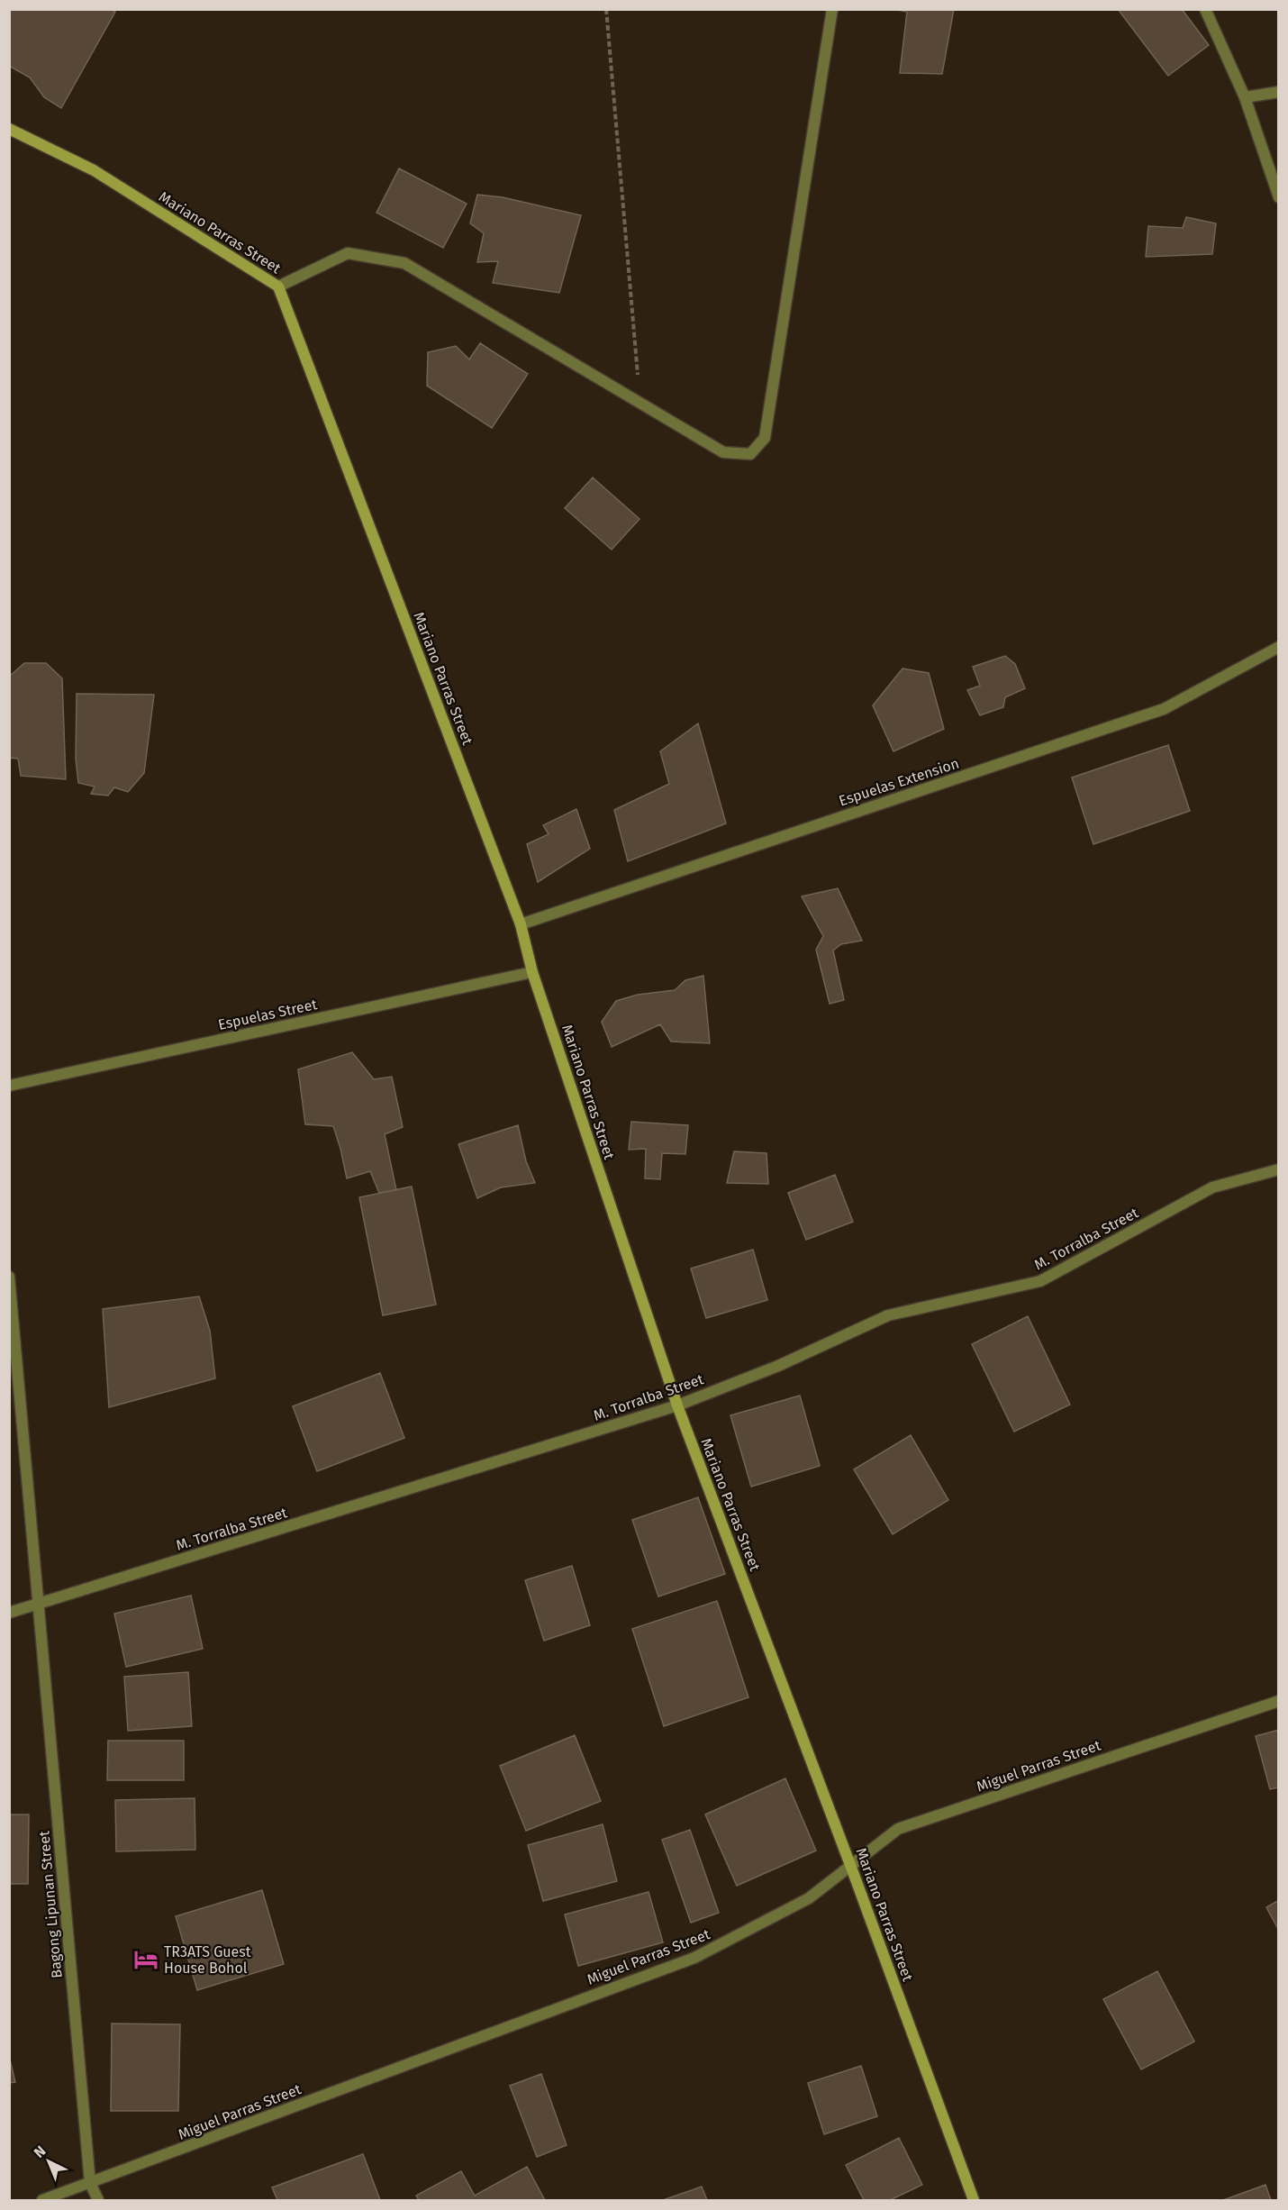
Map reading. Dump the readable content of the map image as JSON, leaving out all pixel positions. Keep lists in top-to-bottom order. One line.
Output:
{"streets":{"main road":["Mariano Parras Street"],"street":["Espuelas Extension","Espuelas Street","M. Torralba Street","Miguel Parras Street","Bagong Lipunan Street"]},"crossings":[["Mariano Parras Street","Espuelas Extension"],["Mariano Parras Street","Espuelas Street"],["Mariano Parras Street","M. Torralba Street"],["Mariano Parras Street","Miguel Parras Street"],["M. Torralba Street","Bagong Lipunan Street"],["Miguel Parras Street","Bagong Lipunan Street"]],"places":{"hotel":["TR3ATS Guest House Bohol"]},"north":"top left"}
